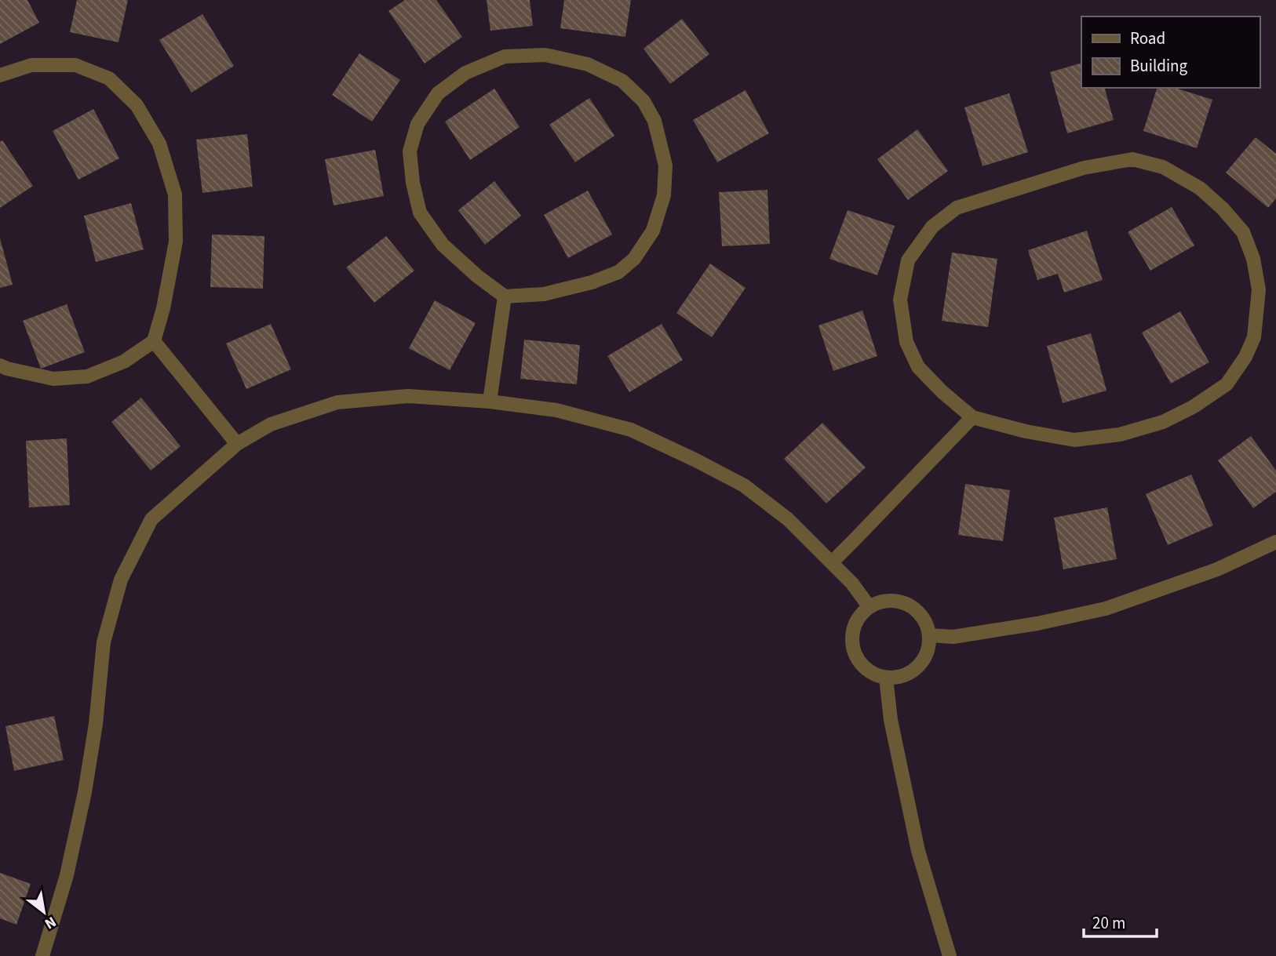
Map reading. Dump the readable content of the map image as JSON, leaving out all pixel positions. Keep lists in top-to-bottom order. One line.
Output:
{"legend":["Road","Building"],"scale_bar":"20 m","north":"bottom right"}
